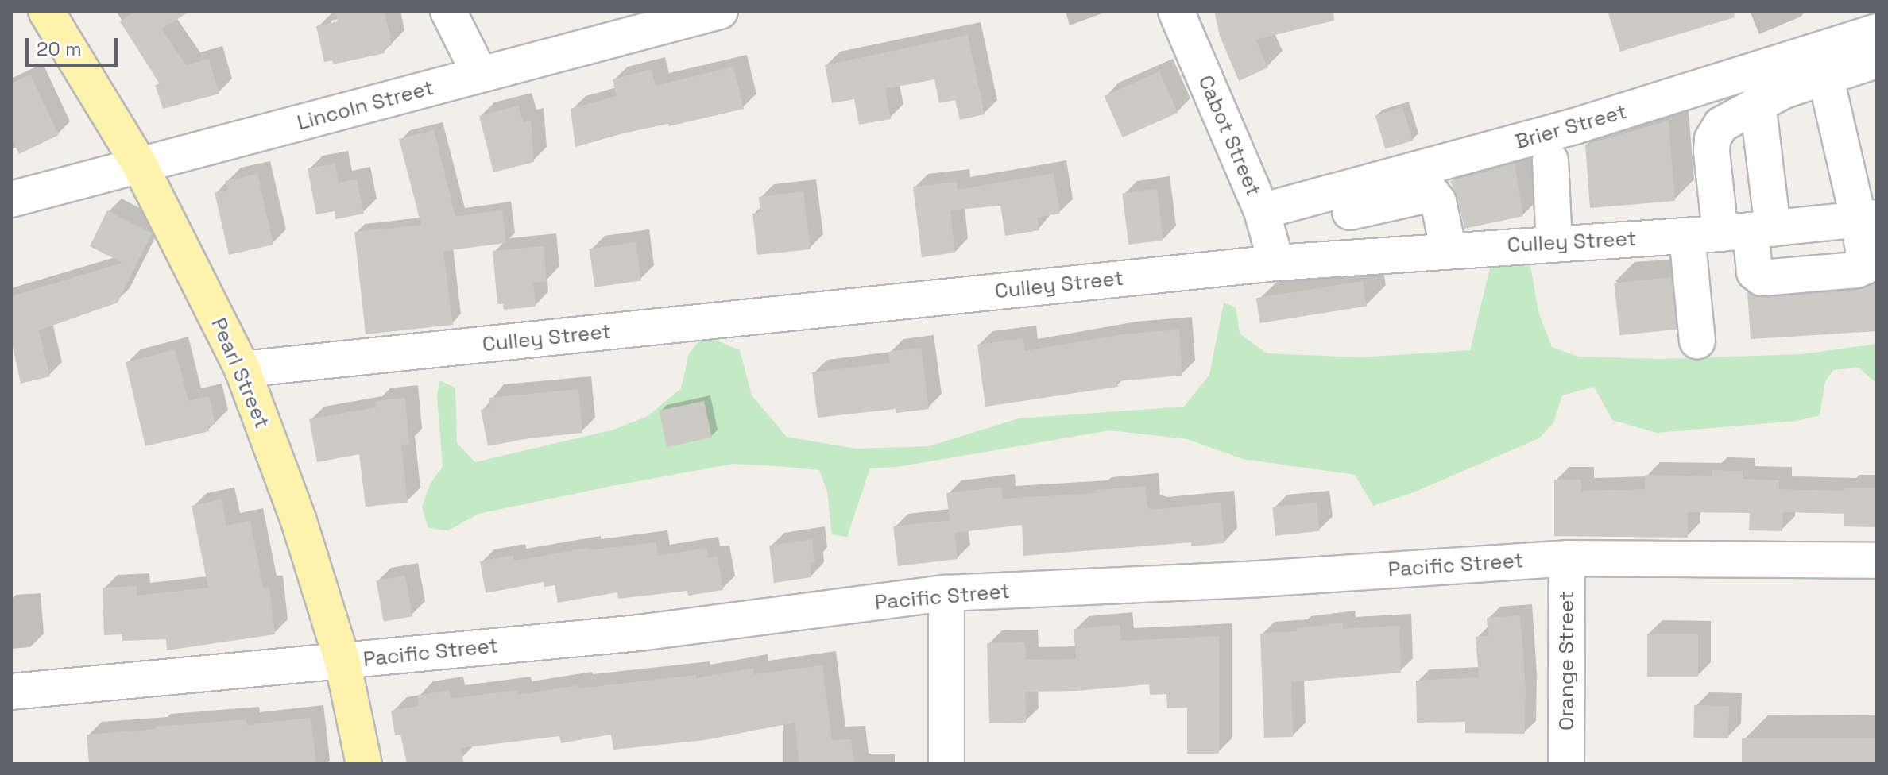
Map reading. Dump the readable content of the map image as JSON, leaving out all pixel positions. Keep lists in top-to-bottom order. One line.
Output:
{"streets":{"main road":["Pearl Street"],"street":["Lincoln Street","Brier Street","Cabot Street","Culley Street","Pacific Street","Orange Street"]},"crossings":[["Lincoln Street","Pearl Street"],["Brier Street","Cabot Street"],["Cabot Street","Culley Street"],["Culley Street","Pearl Street"],["Pearl Street","Pacific Street"],["Pacific Street","Orange Street"]],"scale_bar":"20 m"}
